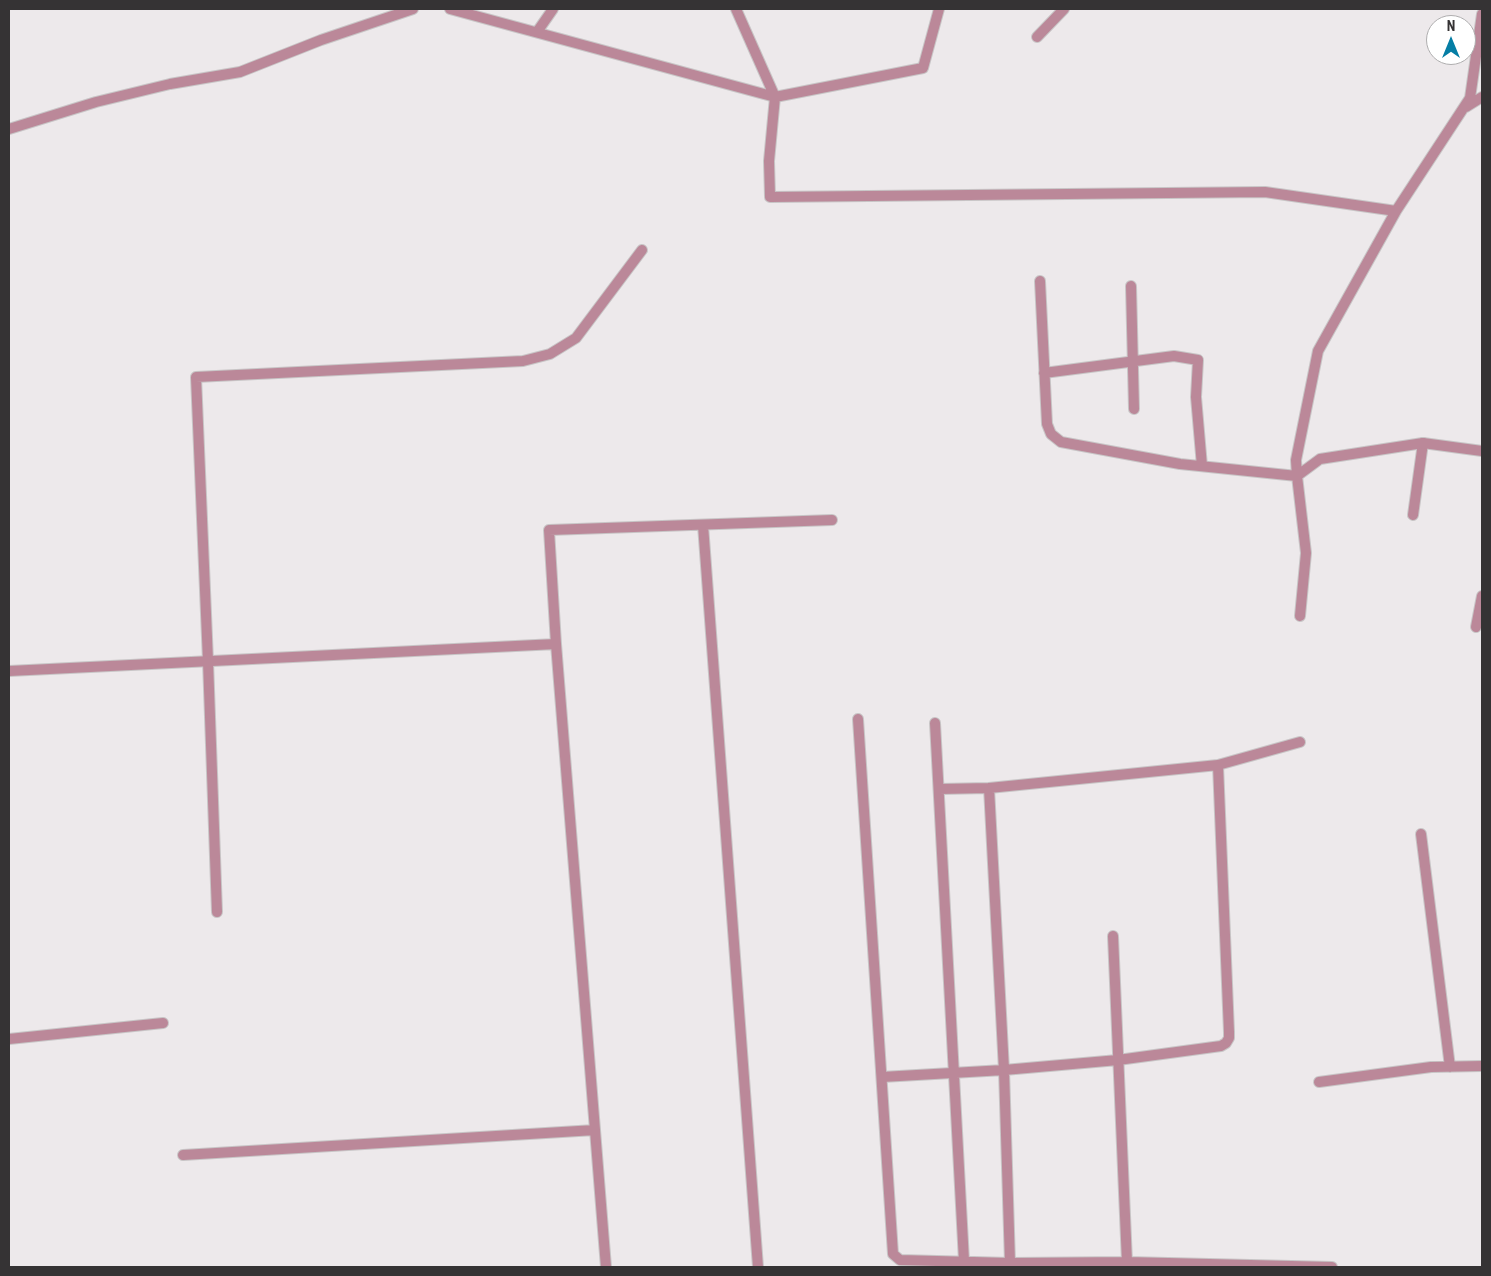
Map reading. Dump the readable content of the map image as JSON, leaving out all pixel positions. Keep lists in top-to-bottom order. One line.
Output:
{"north":"top"}
